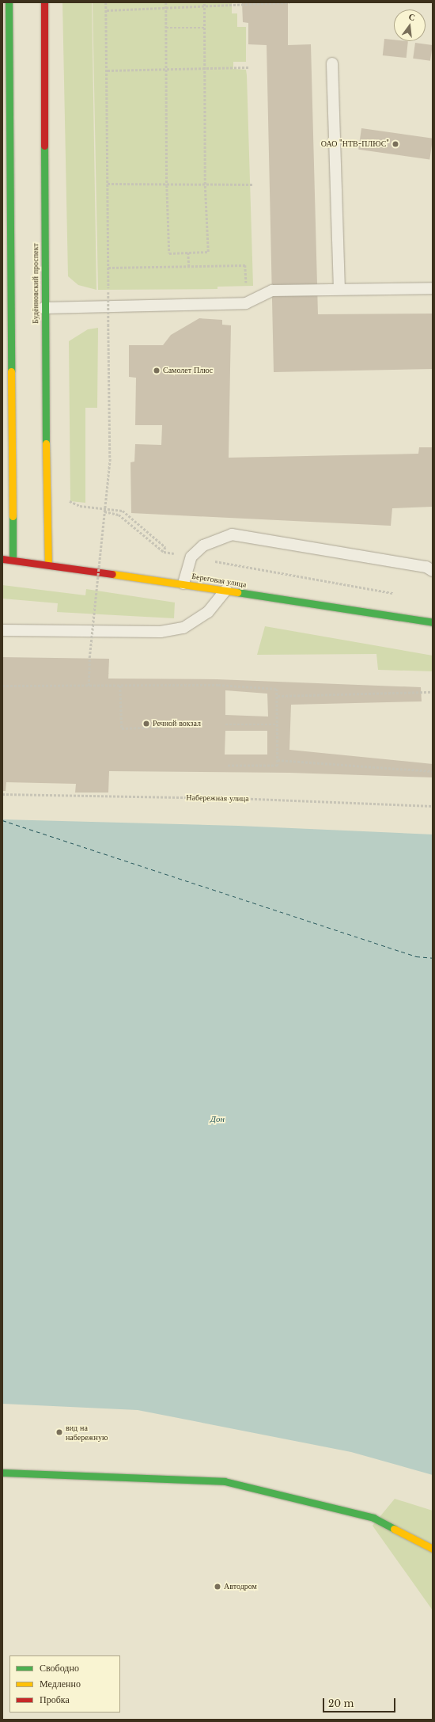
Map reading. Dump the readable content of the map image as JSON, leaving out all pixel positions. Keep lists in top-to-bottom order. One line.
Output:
{"streets":{"main road":["Будённовский проспект","Береговая улица"],"path":["Набережная улица"]},"crossings":[["Будённовский проспект","Береговая улица"]],"water":["Дон"],"places":["ОАО \"НТВ-ПЛЮС\"","Самолет Плюс","Речной вокзал","вид на набережную","Автодром"],"legend":["Свободно","Медленно","Пробка"],"scale_bar":"20 m","north":"top"}
